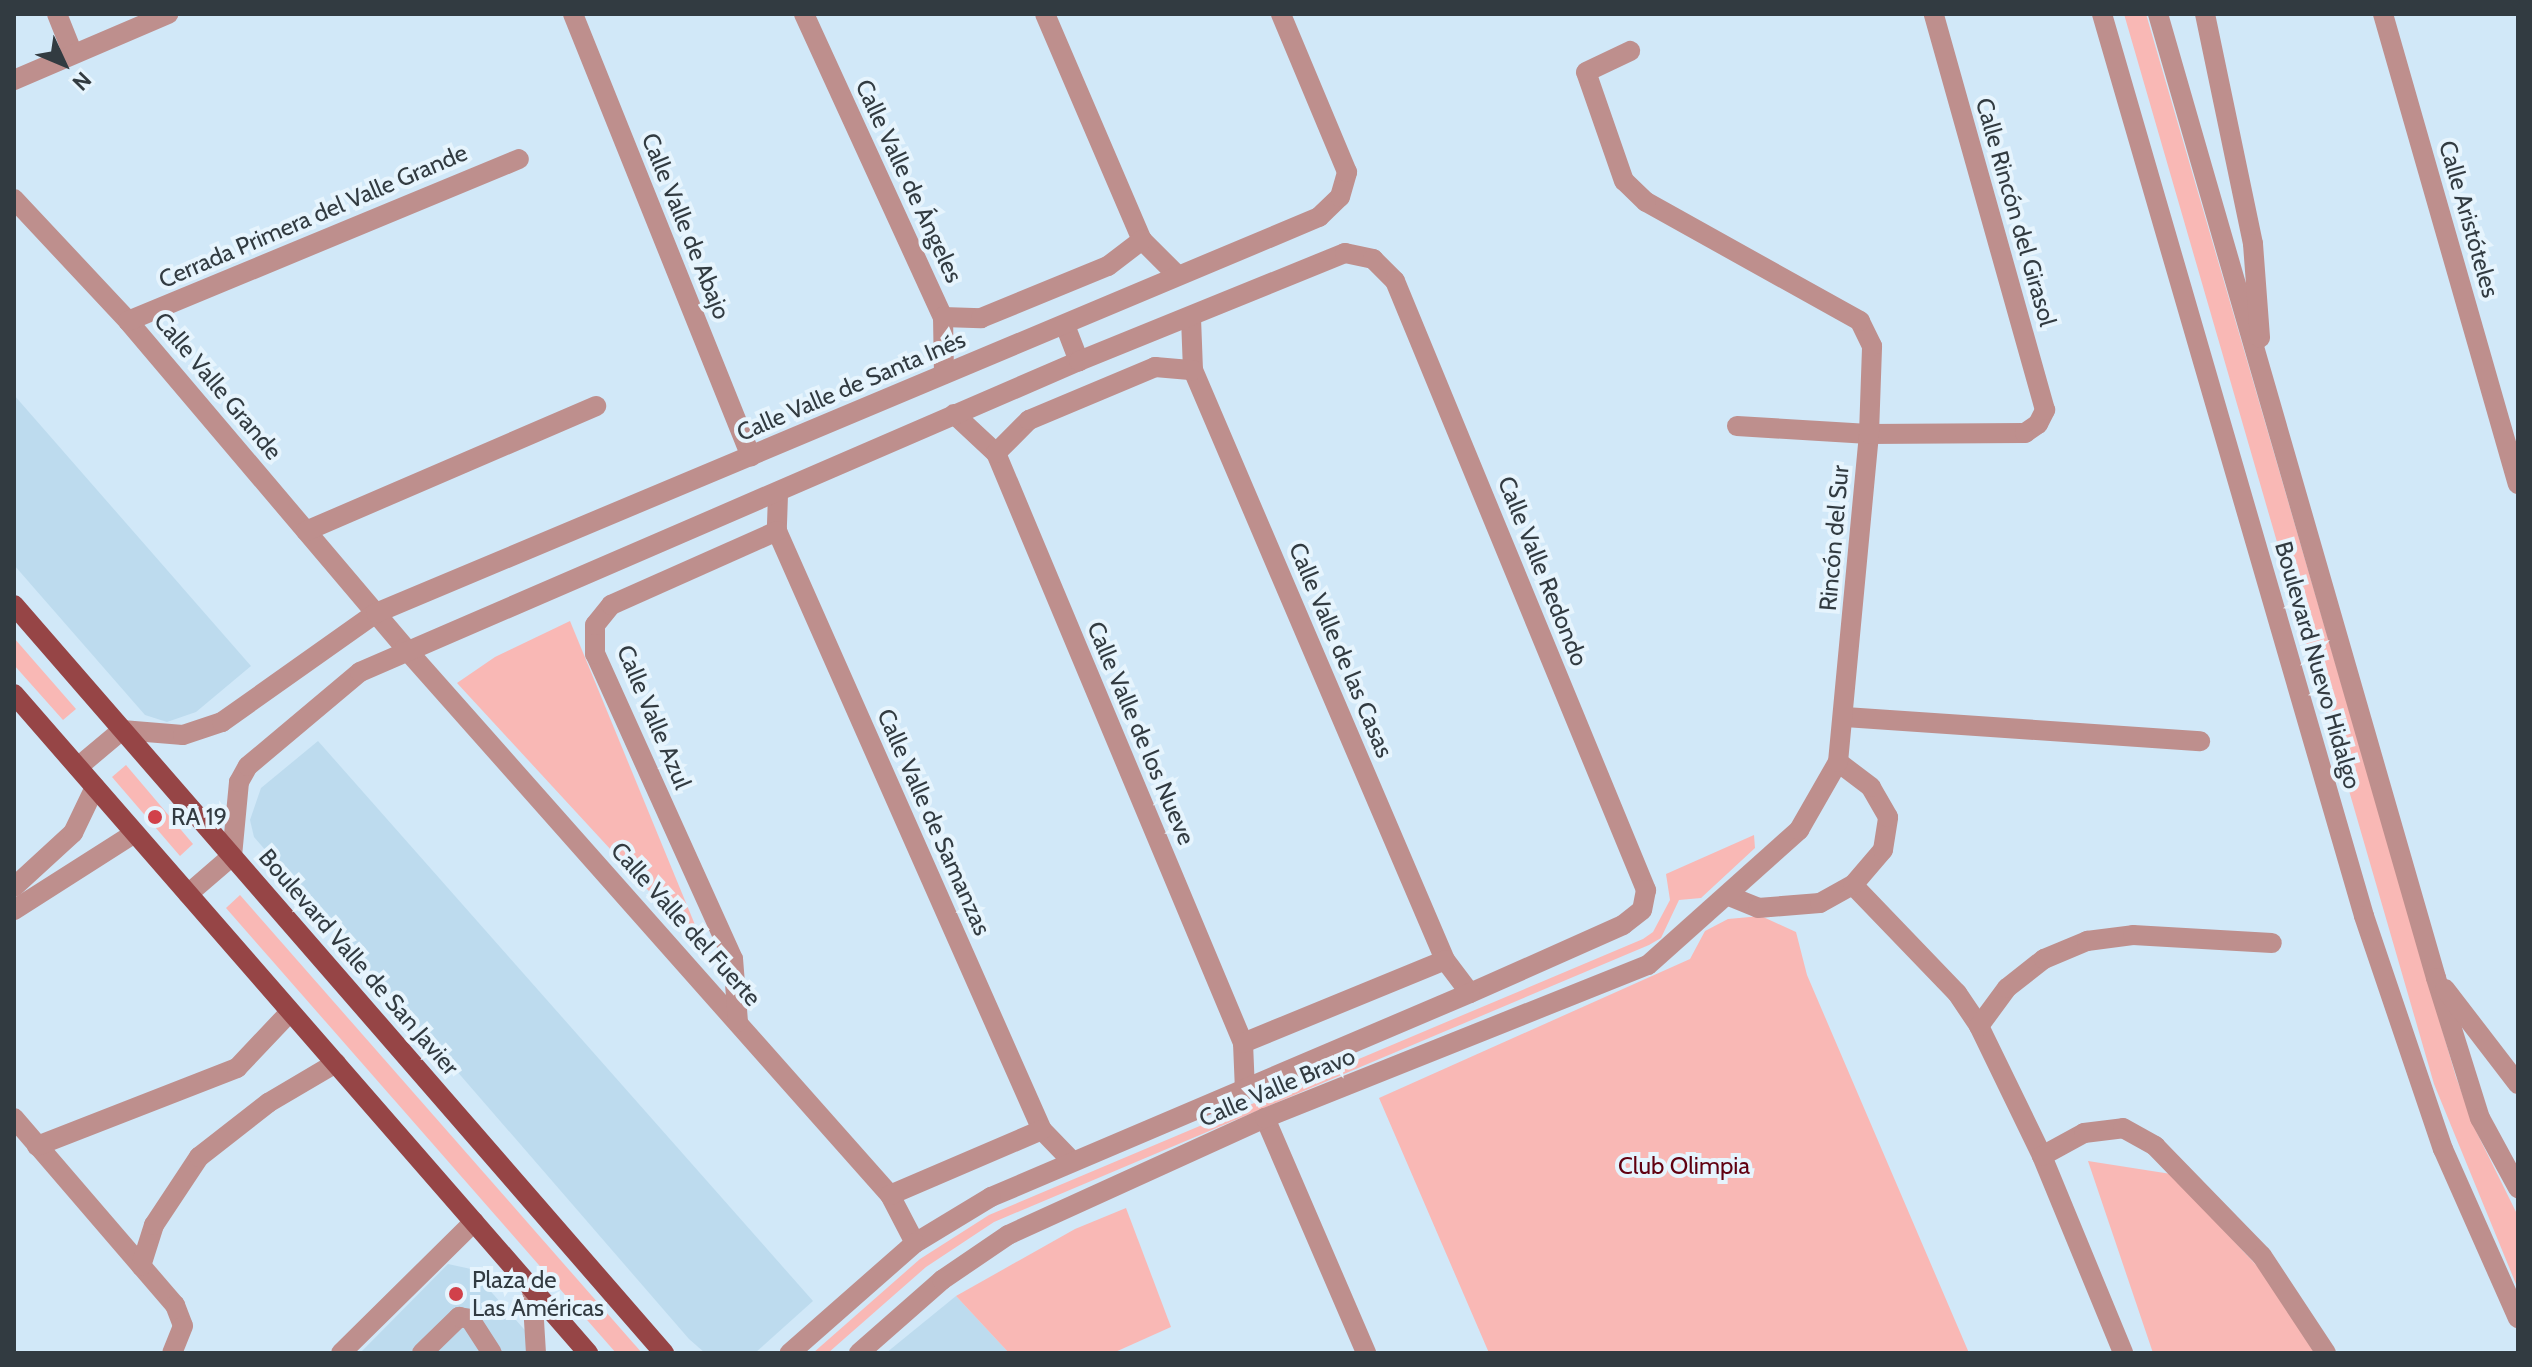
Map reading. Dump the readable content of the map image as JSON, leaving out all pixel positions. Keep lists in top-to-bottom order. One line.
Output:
{"streets":{"main road":["Boulevard Valle de San Javier"],"street":["Calle Valle de Ángeles","Calle Rincón del Girasol","Cerrada Primera del Valle Grande","Calle Aristóteles","Calle Valle de Abajo","Calle Valle Grande","Calle Valle de Santa Inés","Rincón del Sur","Calle Valle Redondo","Calle Valle de las Casas","Boulevard Nuevo Hidalgo","Calle Valle Azul","Calle Valle de los Nueve","Calle Valle de Samanzas","Calle Valle del Fuerte","Calle Valle Bravo"]},"crossings":[["Calle Valle de Ángeles","Calle Valle de Santa Inés"],["Calle Rincón del Girasol","Rincón del Sur"],["Cerrada Primera del Valle Grande","Calle Valle Grande"],["Calle Valle de Abajo","Calle Valle de Santa Inés"],["Calle Valle Grande","Calle Valle de Santa Inés"],["Calle Valle Grande","Calle Valle del Fuerte"],["Calle Valle de Santa Inés","Calle Valle del Fuerte"],["Calle Valle de Santa Inés","Boulevard Valle de San Javier"],["Rincón del Sur","Calle Valle Bravo"],["Calle Valle Redondo","Calle Valle de las Casas"],["Calle Valle Redondo","Calle Valle Bravo"],["Calle Valle de las Casas","Calle Valle Bravo"],["Calle Valle Azul","Calle Valle de Samanzas"],["Calle Valle Azul","Calle Valle del Fuerte"],["Calle Valle de los Nueve","Calle Valle Bravo"],["Calle Valle de Samanzas","Calle Valle Bravo"],["Calle Valle del Fuerte","Calle Valle Bravo"]],"parks":["Club Olimpia"],"places":["RA 19","Plaza de Las Américas"],"north":"bottom right"}
